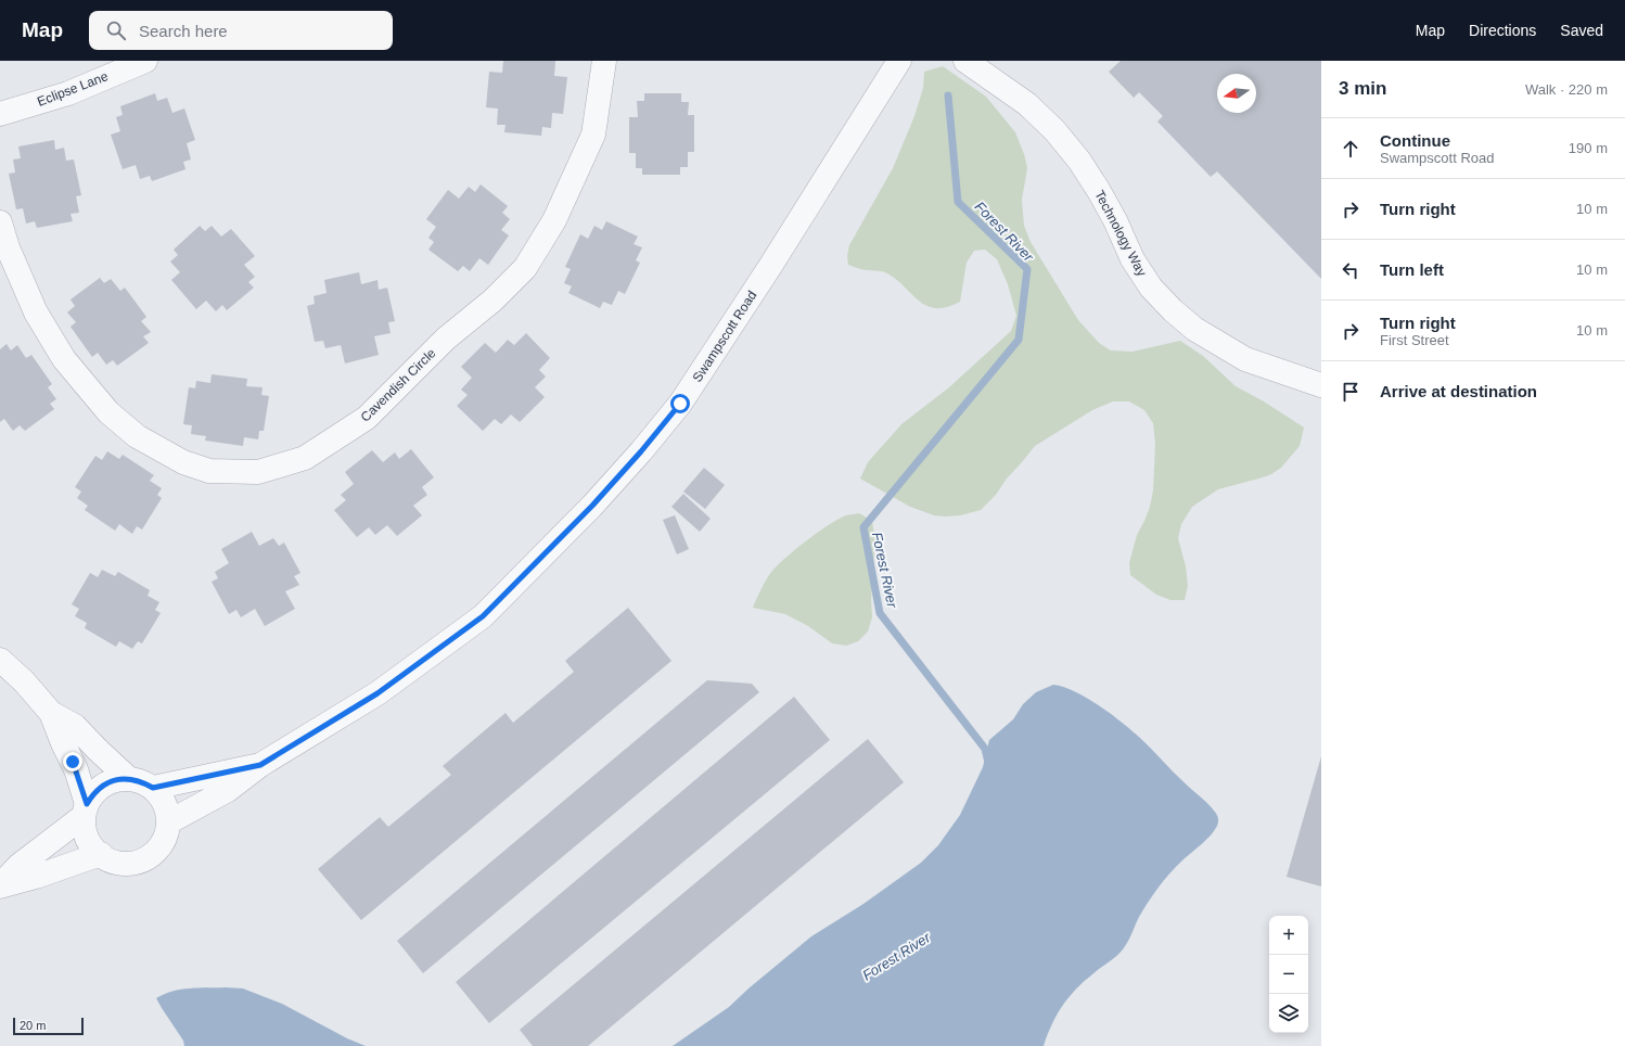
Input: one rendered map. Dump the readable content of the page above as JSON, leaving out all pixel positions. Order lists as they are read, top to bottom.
{
  "streets": {
    "street": [
      "Eclipse Lane",
      "Technology Way",
      "Swampscott Road",
      "Cavendish Circle"
    ]
  },
  "water": ["Forest River"],
  "scale_bar": "20 m",
  "north": "left",
  "page": {
    "header": "Map",
    "search": "Search here",
    "nav": ["Map", "Directions", "Saved"],
    "heading": ["3 min", "Walk · 220 m"],
    "list": [
      ["Continue", "Swampscott Road", "190 m"],
      ["Turn right", "10 m"],
      ["Turn left", "10 m"],
      ["Turn right", "First Street", "10 m"],
      "Arrive at destination"
    ],
    "map_buttons": ["+", "−"],
    "scale": "20 m"
  }
}
